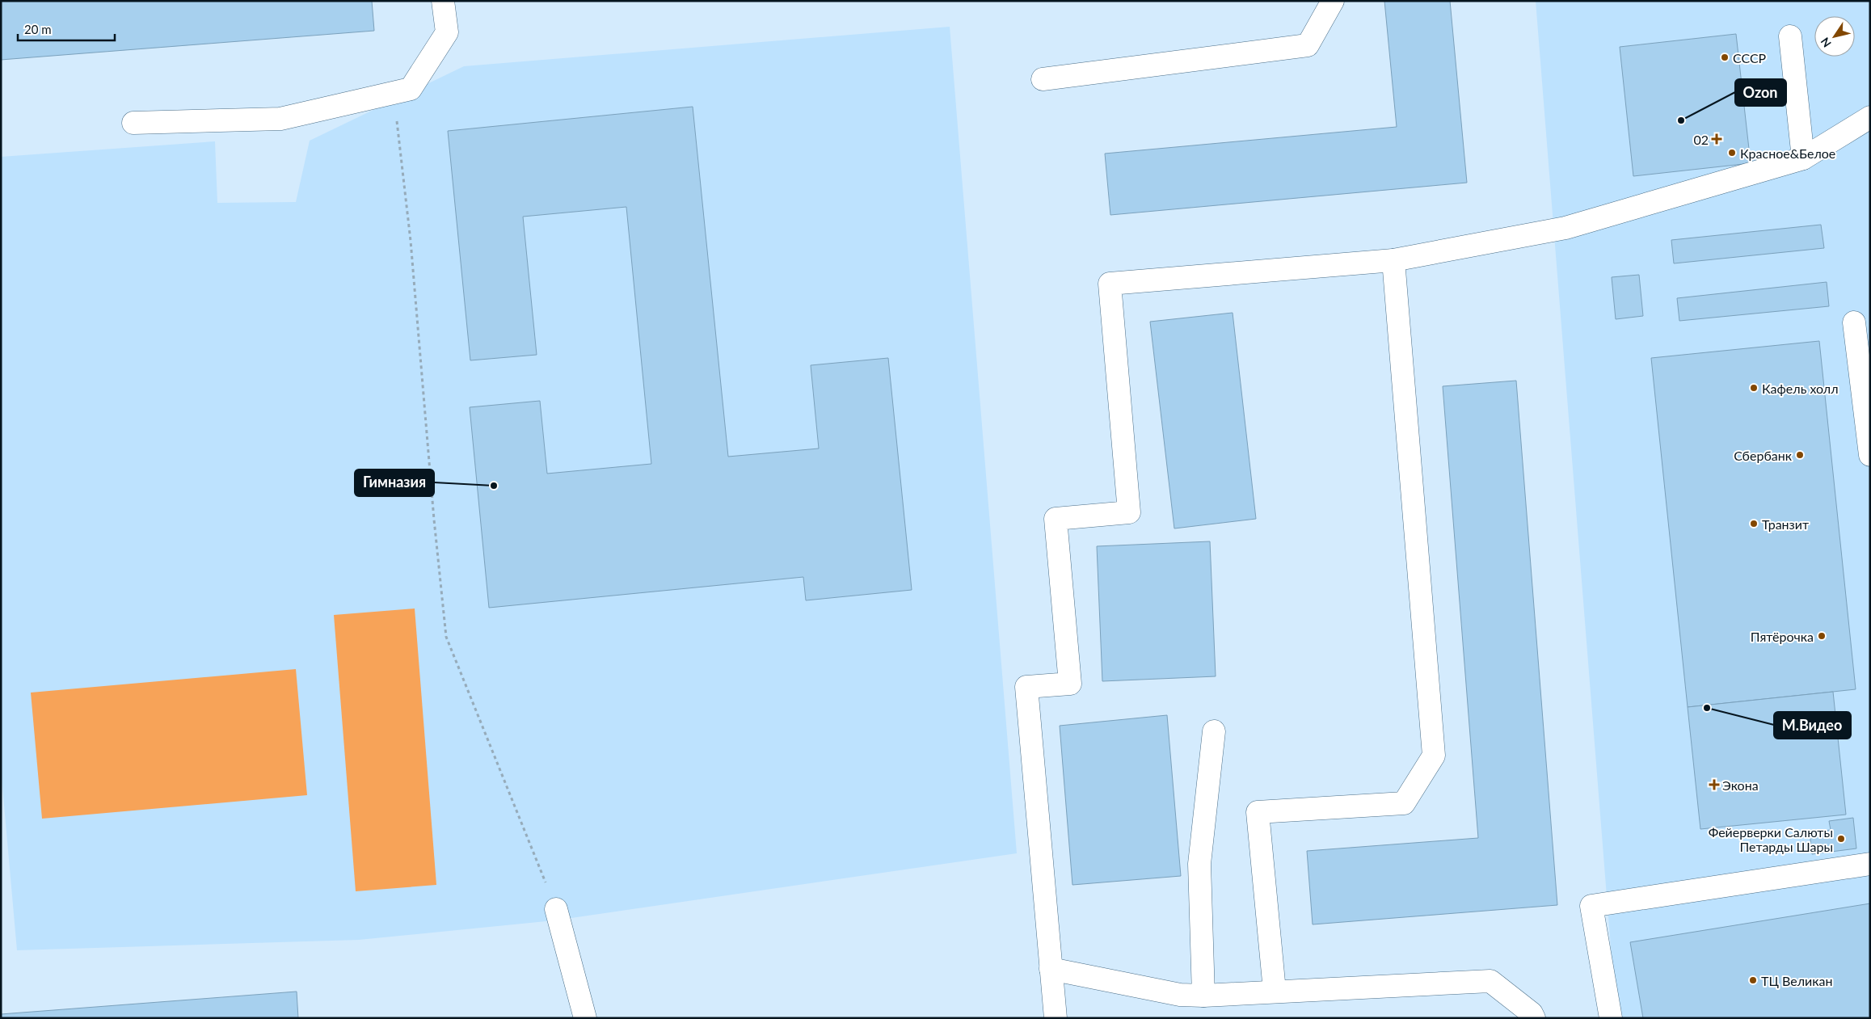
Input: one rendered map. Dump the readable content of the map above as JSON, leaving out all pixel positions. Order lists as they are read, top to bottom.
{
  "places": {
    "other": [
      "СССР",
      "Ozon",
      "Красное&Белое",
      "Кафель холл",
      "Сбербанк",
      "Гимназия",
      "Транзит",
      "Пятёрочка",
      "М.Видео",
      "Фейерверки Салюты Петарды Шары",
      "ТЦ Великан"
    ],
    "health": ["02", "Экона"]
  },
  "scale_bar": "20 m",
  "north": "bottom left"
}
